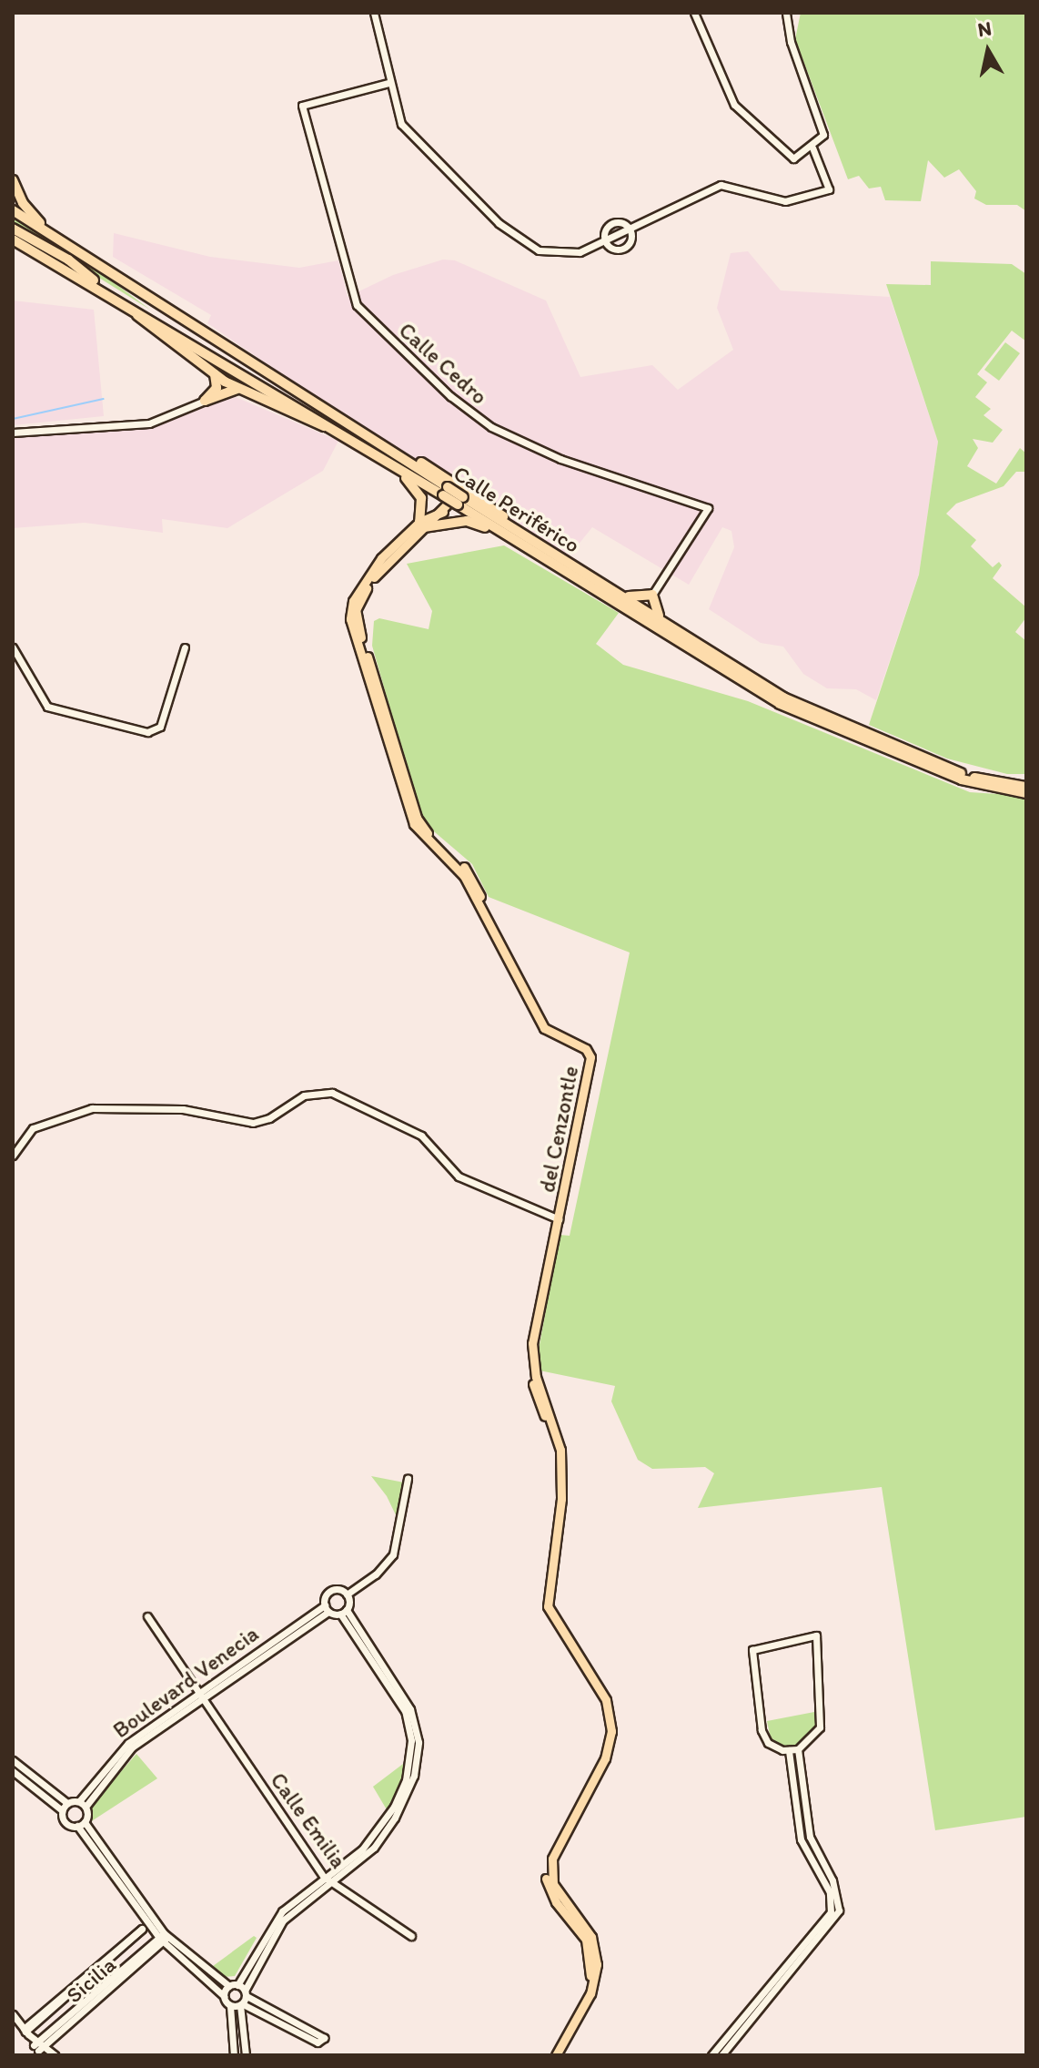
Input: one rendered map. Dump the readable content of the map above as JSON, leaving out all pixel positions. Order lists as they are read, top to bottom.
{
  "streets": {
    "highway": ["Calle Periférico"],
    "main road": ["del Cenzontle"],
    "street": [
      "Calle Cedro",
      "Boulevard Venecia",
      "Calle Emilia",
      "Sicilia"
    ]
  },
  "crossings": [
    ["Boulevard Venecia", "Calle Emilia"]
  ],
  "north": "top"
}
